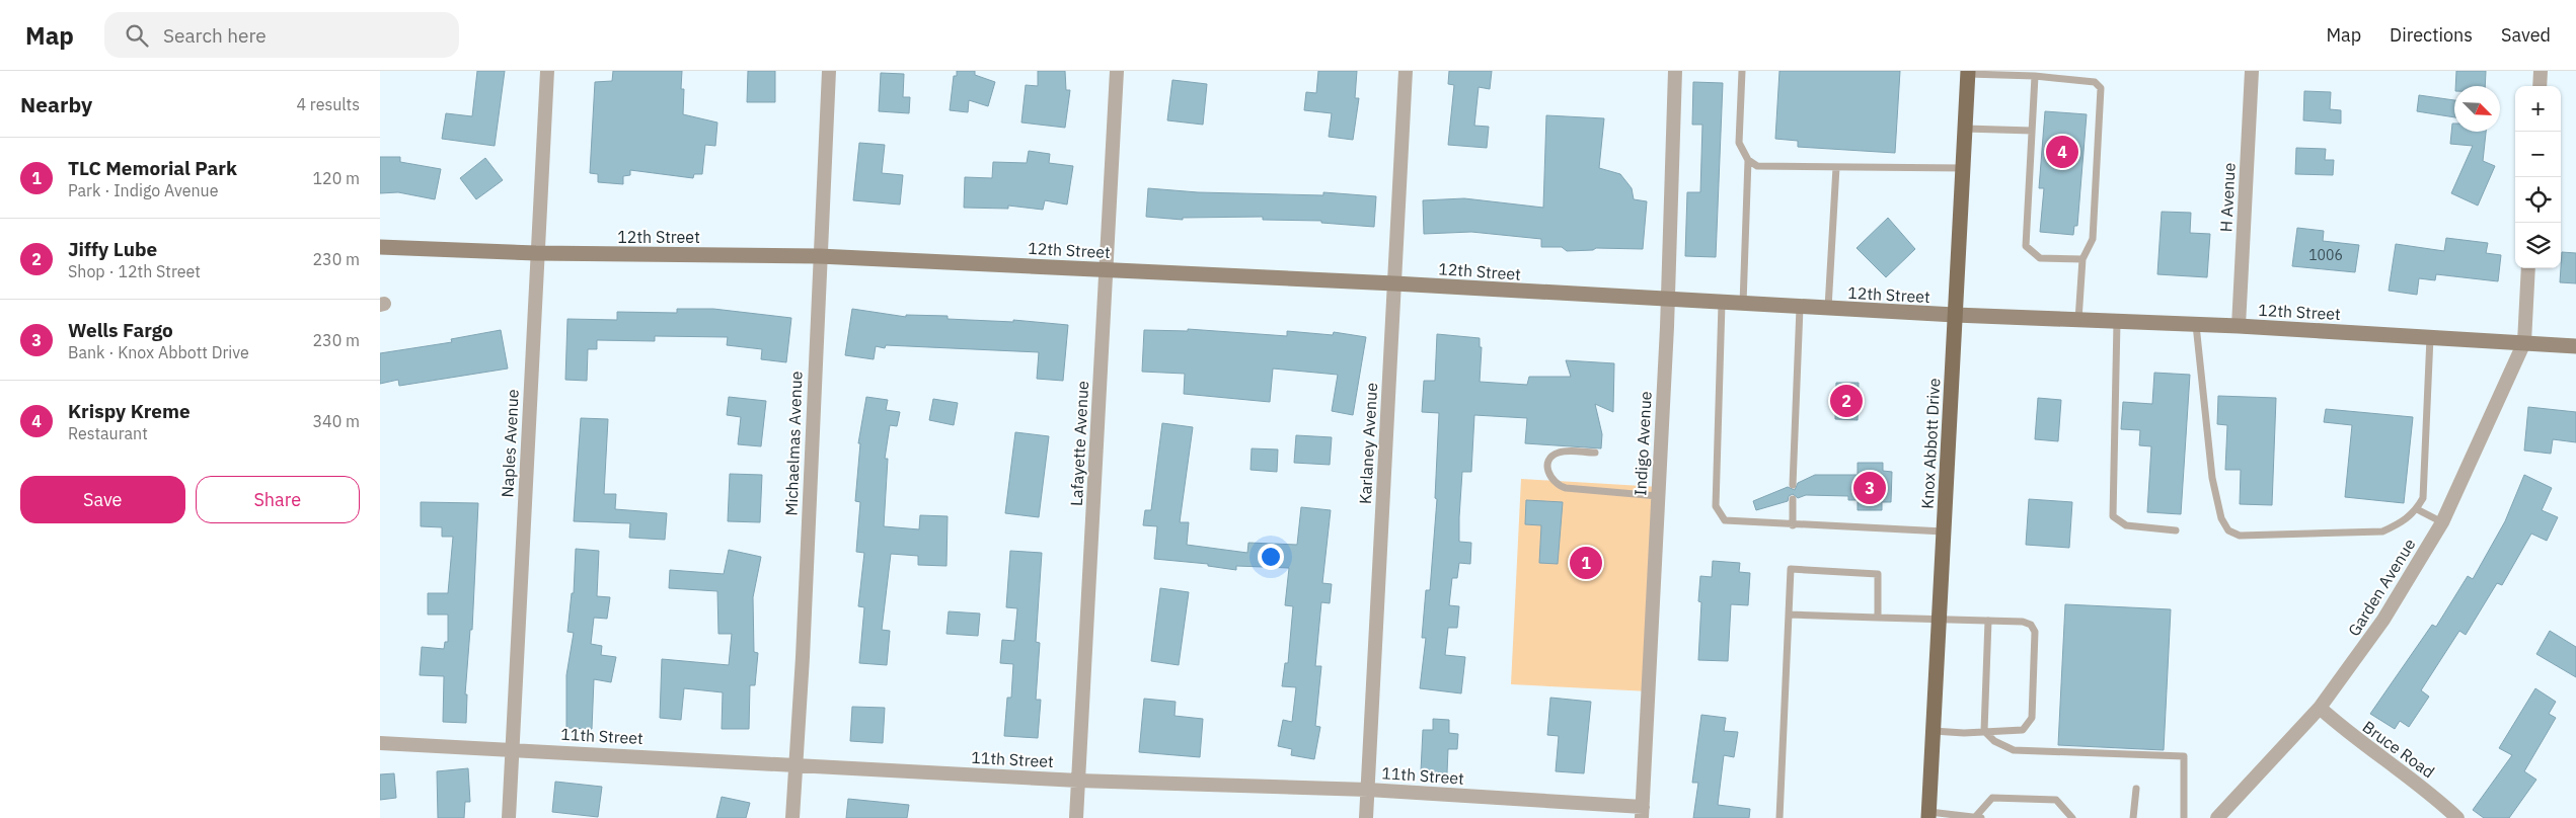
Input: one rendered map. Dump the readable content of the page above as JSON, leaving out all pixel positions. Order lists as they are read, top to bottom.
{
  "streets": {
    "main road": ["12th Street", "Knox Abbott Drive"],
    "street": [
      "H Avenue",
      "Naples Avenue",
      "Michaelmas Avenue",
      "Lafayette Avenue",
      "Karlaney Avenue",
      "Indigo Avenue",
      "Garden Avenue",
      "11th Street",
      "Bruce Road"
    ]
  },
  "crossings": [
    ["H Avenue", "12th Street"],
    ["12th Street", "Naples Avenue"],
    ["12th Street", "Michaelmas Avenue"],
    ["12th Street", "Lafayette Avenue"],
    ["12th Street", "Karlaney Avenue"],
    ["12th Street", "Indigo Avenue"],
    ["12th Street", "Knox Abbott Drive"],
    ["12th Street", "Garden Avenue"],
    ["Naples Avenue", "11th Street"],
    ["Michaelmas Avenue", "11th Street"],
    ["Lafayette Avenue", "11th Street"],
    ["Karlaney Avenue", "11th Street"],
    ["Indigo Avenue", "11th Street"],
    ["Garden Avenue", "Bruce Road"]
  ],
  "house_numbers": ["1006"],
  "north": "bottom right",
  "page": {
    "header": "Map",
    "search": "Search here",
    "nav": ["Map", "Directions", "Saved"],
    "heading": ["Nearby", "4 results"],
    "map_buttons": ["+", "−"],
    "pins": [
      "4",
      "2",
      "3",
      "1"
    ],
    "list": [
      {
        "mark": "1",
        "name": "TLC Memorial Park",
        "note": "Park · Indigo Avenue",
        "value": "120 m"
      },
      {
        "mark": "2",
        "name": "Jiffy Lube",
        "note": "Shop · 12th Street",
        "value": "230 m"
      },
      {
        "mark": "3",
        "name": "Wells Fargo",
        "note": "Bank · Knox Abbott Drive",
        "value": "230 m"
      },
      {
        "mark": "4",
        "name": "Krispy Kreme",
        "note": "Restaurant",
        "value": "340 m"
      }
    ],
    "buttons": ["Save", "Share"]
  }
}
